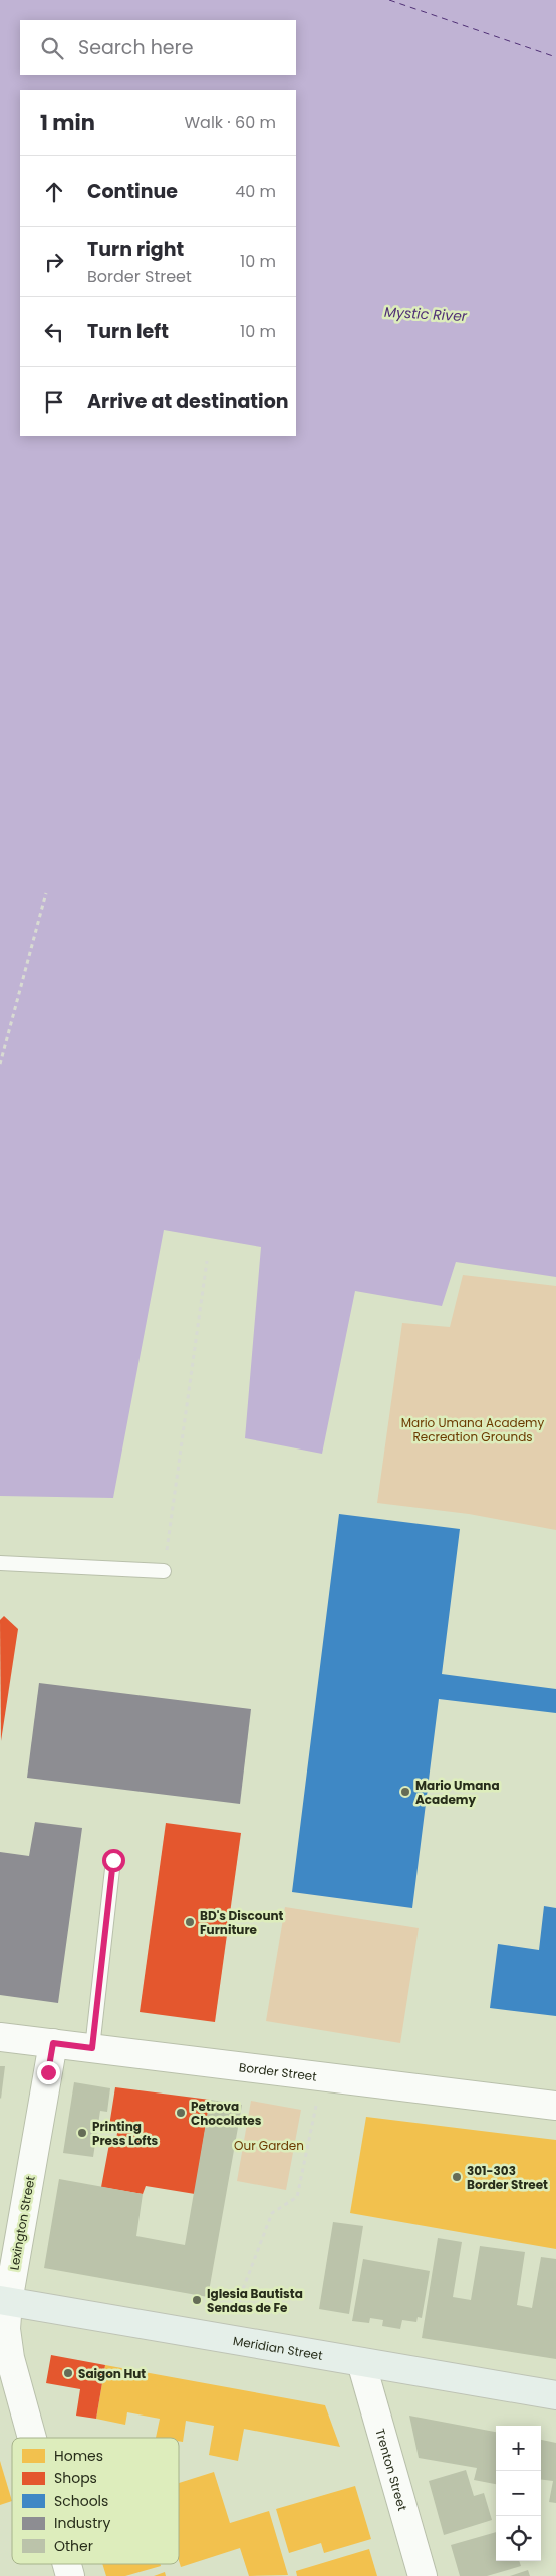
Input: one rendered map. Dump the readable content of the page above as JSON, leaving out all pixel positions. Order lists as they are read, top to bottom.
{
  "streets": {
    "main road": ["Meridian Street"],
    "street": ["Border Street", "Lexington Street", "Trenton Street"]
  },
  "crossings": [
    ["Border Street", "Lexington Street"],
    ["Lexington Street", "Meridian Street"],
    ["Meridian Street", "Trenton Street"]
  ],
  "water": ["Mystic River"],
  "parks": ["Mario Umana Academy Recreation Grounds", "Our Garden"],
  "places": [
    "Mario Umana Academy",
    "BD's Discount Furniture",
    "Petrova Chocolates",
    "Printing Press Lofts",
    "301-303 Border Street",
    "Iglesia Bautista Sendas de Fe",
    "Saigon Hut"
  ],
  "legend": [
    "Homes",
    "Shops",
    "Schools",
    "Industry",
    "Other"
  ],
  "page": {
    "search": "Search here",
    "heading": ["1 min", "Walk · 60 m"],
    "list": [
      ["Continue", "40 m"],
      ["Turn right", "Border Street", "10 m"],
      ["Turn left", "10 m"],
      "Arrive at destination"
    ],
    "map_buttons": ["+", "−"]
  }
}
